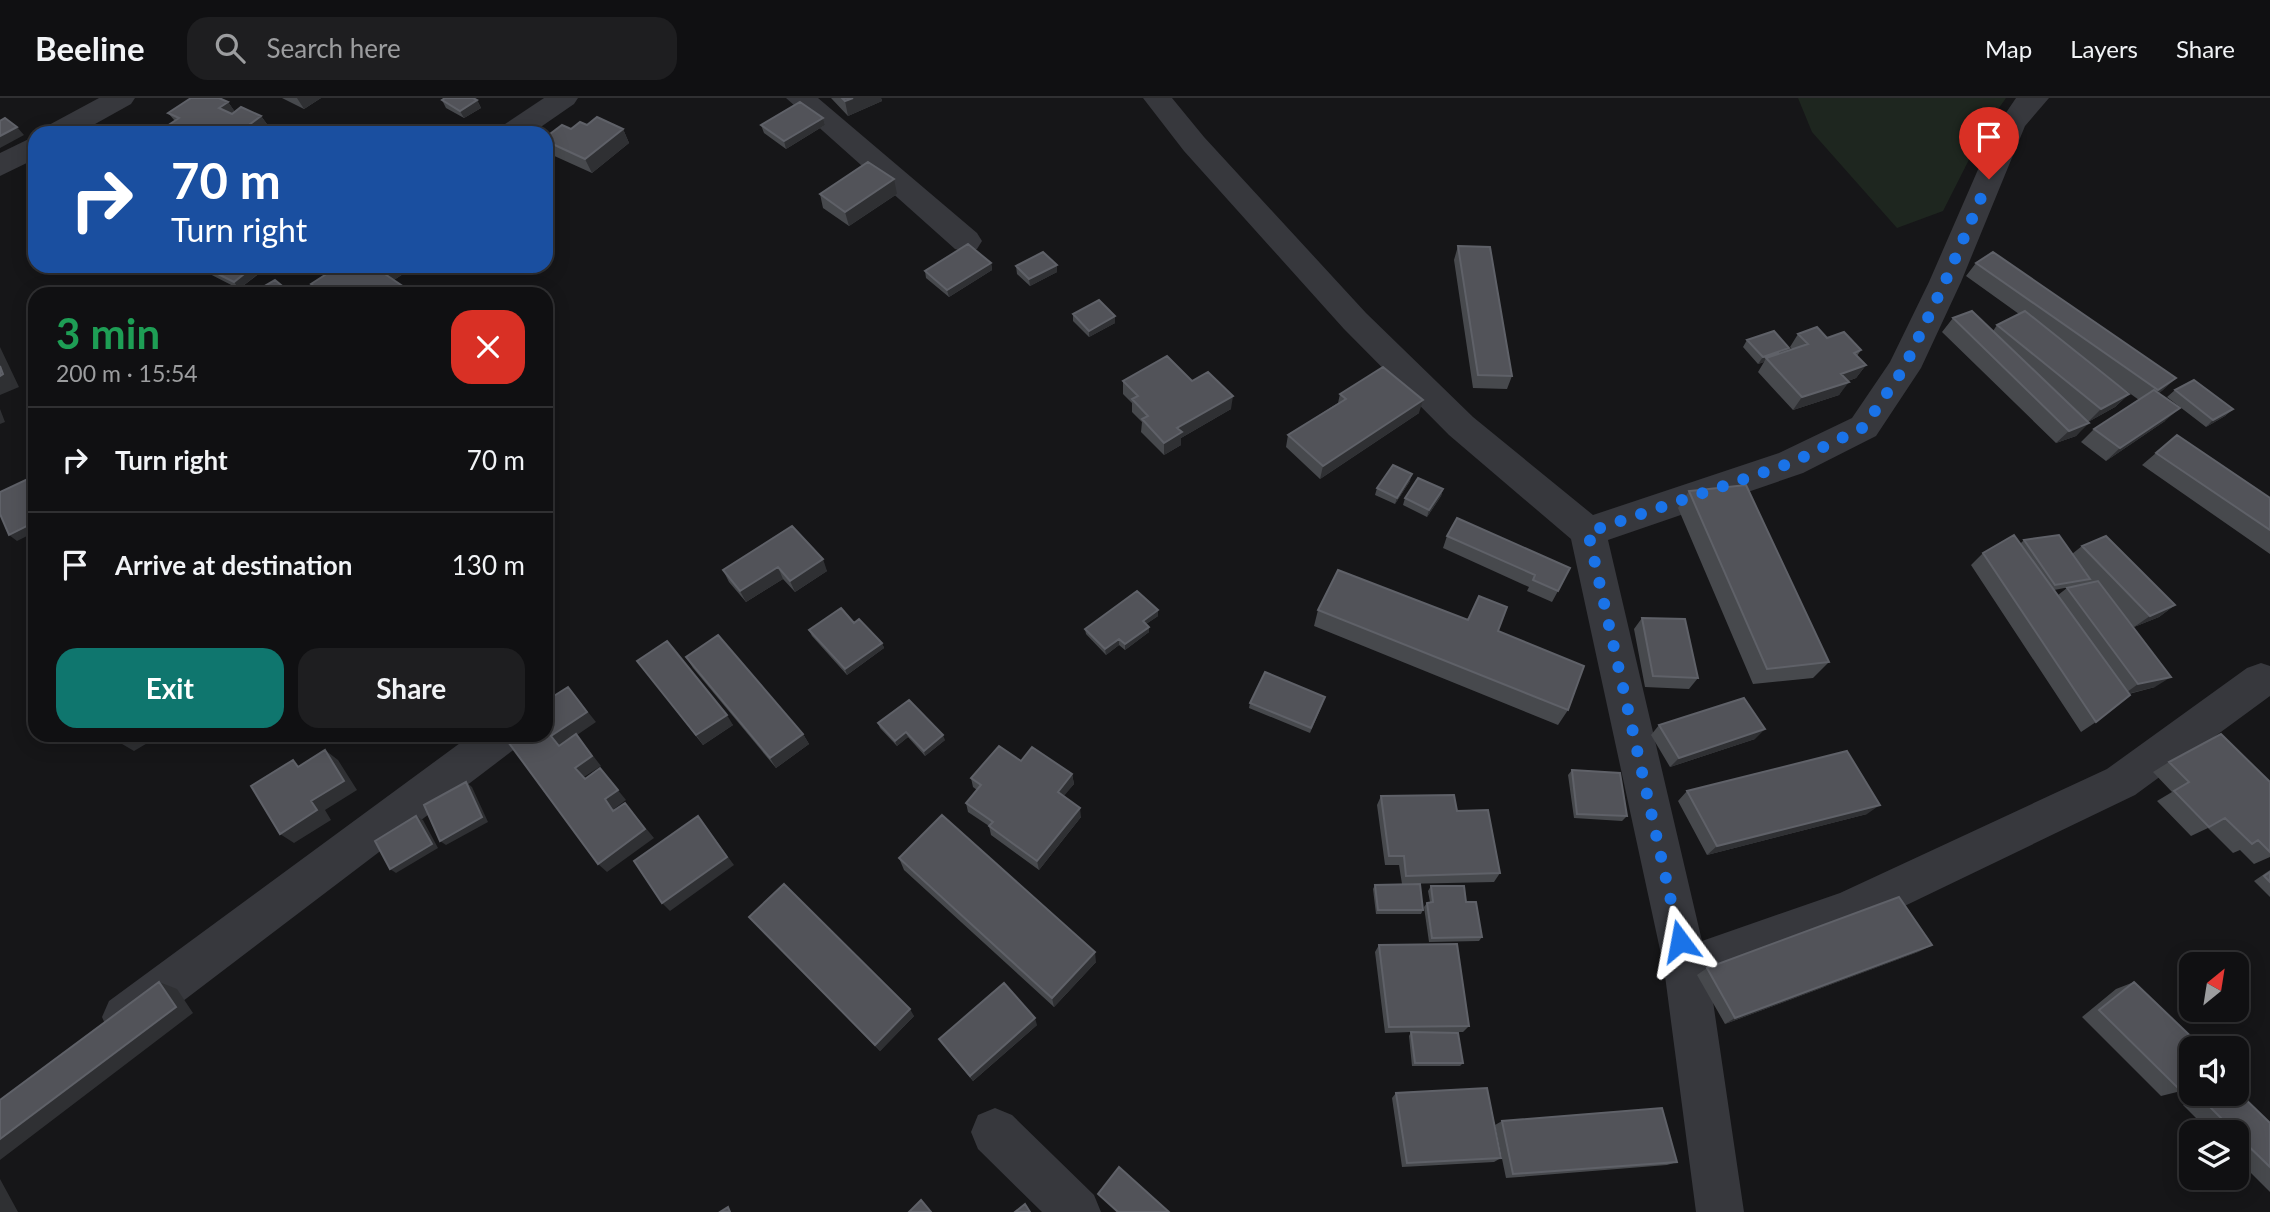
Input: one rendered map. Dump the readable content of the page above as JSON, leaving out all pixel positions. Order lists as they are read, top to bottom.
{
  "north": "top right",
  "page": {
    "header": "Beeline",
    "search": "Search here",
    "nav": ["Map", "Layers", "Share"],
    "turn": ["70 m", "Turn right"],
    "heading": ["3 min", "200 m · 15:54"],
    "list": [
      {
        "name": "Turn right",
        "value": "70 m"
      },
      {
        "name": "Arrive at destination",
        "value": "130 m"
      }
    ],
    "buttons": ["Exit", "Share"]
  }
}
